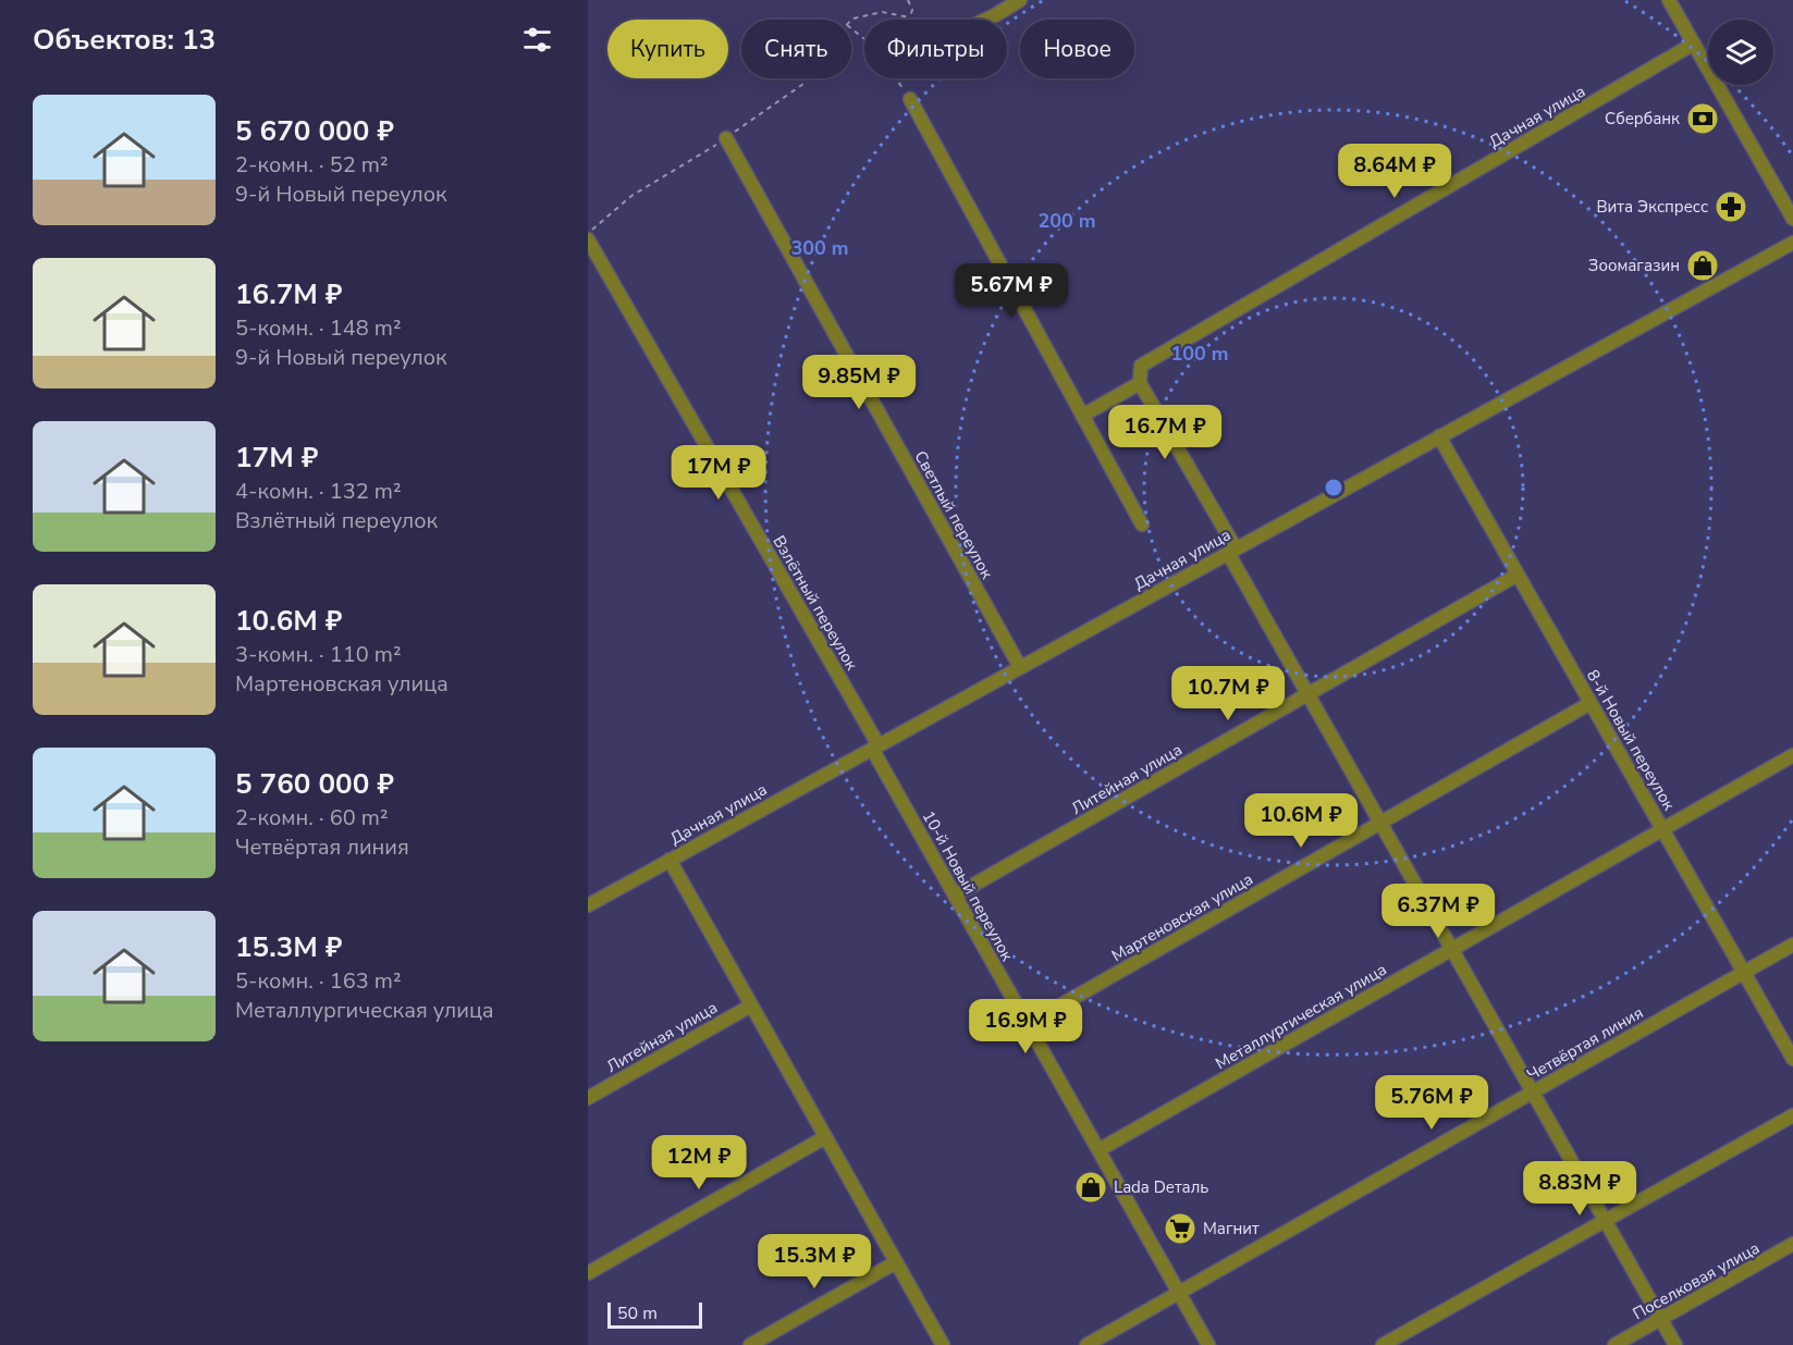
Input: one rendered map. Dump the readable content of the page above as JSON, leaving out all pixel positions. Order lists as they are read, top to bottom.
{
  "streets": {
    "street": [
      "Дачная улица",
      "Светлый переулок",
      "Взлётный переулок",
      "8-й Новый переулок",
      "Литейная улица",
      "10-й Новый переулок",
      "Мартеновская улица",
      "Металлургическая улица",
      "Четвёртая линия",
      "Поселковая улица"
    ]
  },
  "crossings": [
    ["Дачная улица", "Светлый переулок"],
    ["Дачная улица", "Взлётный переулок"],
    ["Дачная улица", "8-й Новый переулок"],
    ["Дачная улица", "10-й Новый переулок"],
    ["Взлётный переулок", "10-й Новый переулок"],
    ["8-й Новый переулок", "Литейная улица"],
    ["8-й Новый переулок", "Мартеновская улица"],
    ["8-й Новый переулок", "Металлургическая улица"],
    ["8-й Новый переулок", "Четвёртая линия"],
    ["Литейная улица", "10-й Новый переулок"],
    ["10-й Новый переулок", "Мартеновская улица"],
    ["10-й Новый переулок", "Металлургическая улица"],
    ["10-й Новый переулок", "Четвёртая линия"]
  ],
  "places": {
    "bank": ["Сбербанк"],
    "pharmacy": ["Вита Экспресс"],
    "shop": ["Зоомагазин", "Lada Dеталь"],
    "supermarket": ["Магнит"]
  },
  "scale_bar": "50 m",
  "page": {
    "heading": "Объектов: 13",
    "chip": [
      "Купить",
      "Снять",
      "Фильтры",
      "Новое"
    ],
    "list": [
      {
        "name": "5 670 000 ₽",
        "note": "2-комн. · 52 m² · 9-й Новый переулок"
      },
      {
        "name": "16.7M ₽",
        "note": "5-комн. · 148 m² · 9-й Новый переулок"
      },
      {
        "name": "17M ₽",
        "note": "4-комн. · 132 m² · Взлётный переулок"
      },
      {
        "name": "10.6M ₽",
        "note": "3-комн. · 110 m² · Мартеновская улица"
      },
      {
        "name": "5 760 000 ₽",
        "note": "2-комн. · 60 m² · Четвёртая линия"
      },
      {
        "name": "15.3M ₽",
        "note": "5-комн. · 163 m² · Металлургическая улица"
      }
    ],
    "price": [
      "8.64M ₽",
      "5.67M ₽",
      "9.85M ₽",
      "16.7M ₽",
      "17M ₽",
      "10.7M ₽",
      "10.6M ₽",
      "6.37M ₽",
      "16.9M ₽",
      "5.76M ₽",
      "12M ₽",
      "8.83M ₽",
      "15.3M ₽"
    ],
    "scale": "50 m"
  },
  "rings": ["200 m", "300 m", "100 m"]
}
